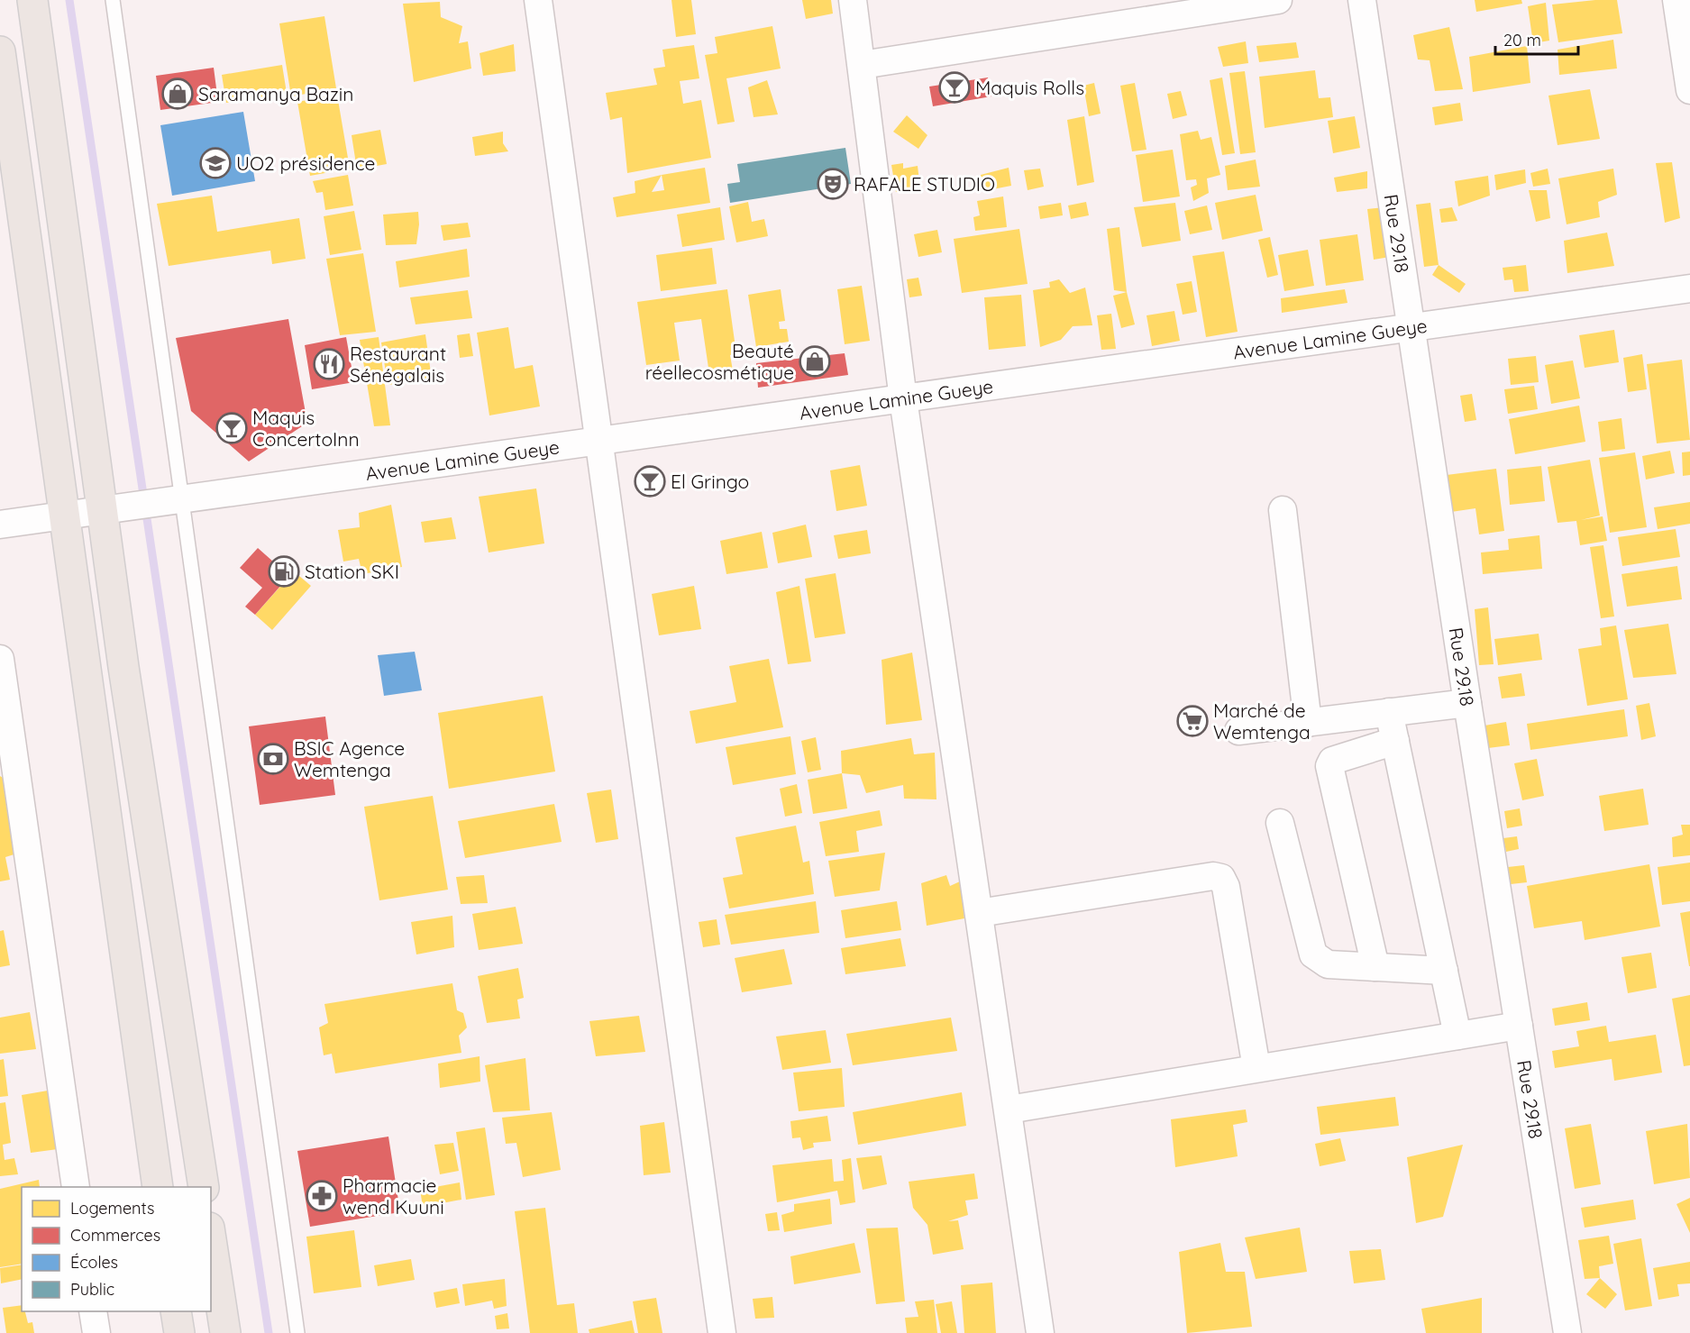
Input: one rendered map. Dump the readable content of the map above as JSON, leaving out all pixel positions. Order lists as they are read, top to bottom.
{
  "streets": {
    "street": ["Rue 29.18", "Avenue Lamine Gueye"]
  },
  "crossings": [
    ["Rue 29.18", "Avenue Lamine Gueye"]
  ],
  "places": {
    "bar": ["Maquis Rolls", "Maquis ConcertoInn", "El Gringo"],
    "shop": ["Saramanya Bazin", "Beauté réellecosmétique"],
    "school or university": ["UO2 présidence"],
    "theatre": ["RAFALE STUDIO"],
    "restaurant": ["Restaurant Sénégalais"],
    "fuel station": ["Station SKI"],
    "supermarket": ["Marché de Wemtenga"],
    "bank": ["BSIC Agence Wemtenga"],
    "pharmacy": ["Pharmacie wend Kuuni"]
  },
  "legend": [
    "Logements",
    "Commerces",
    "Écoles",
    "Public"
  ],
  "scale_bar": "20 m"
}
